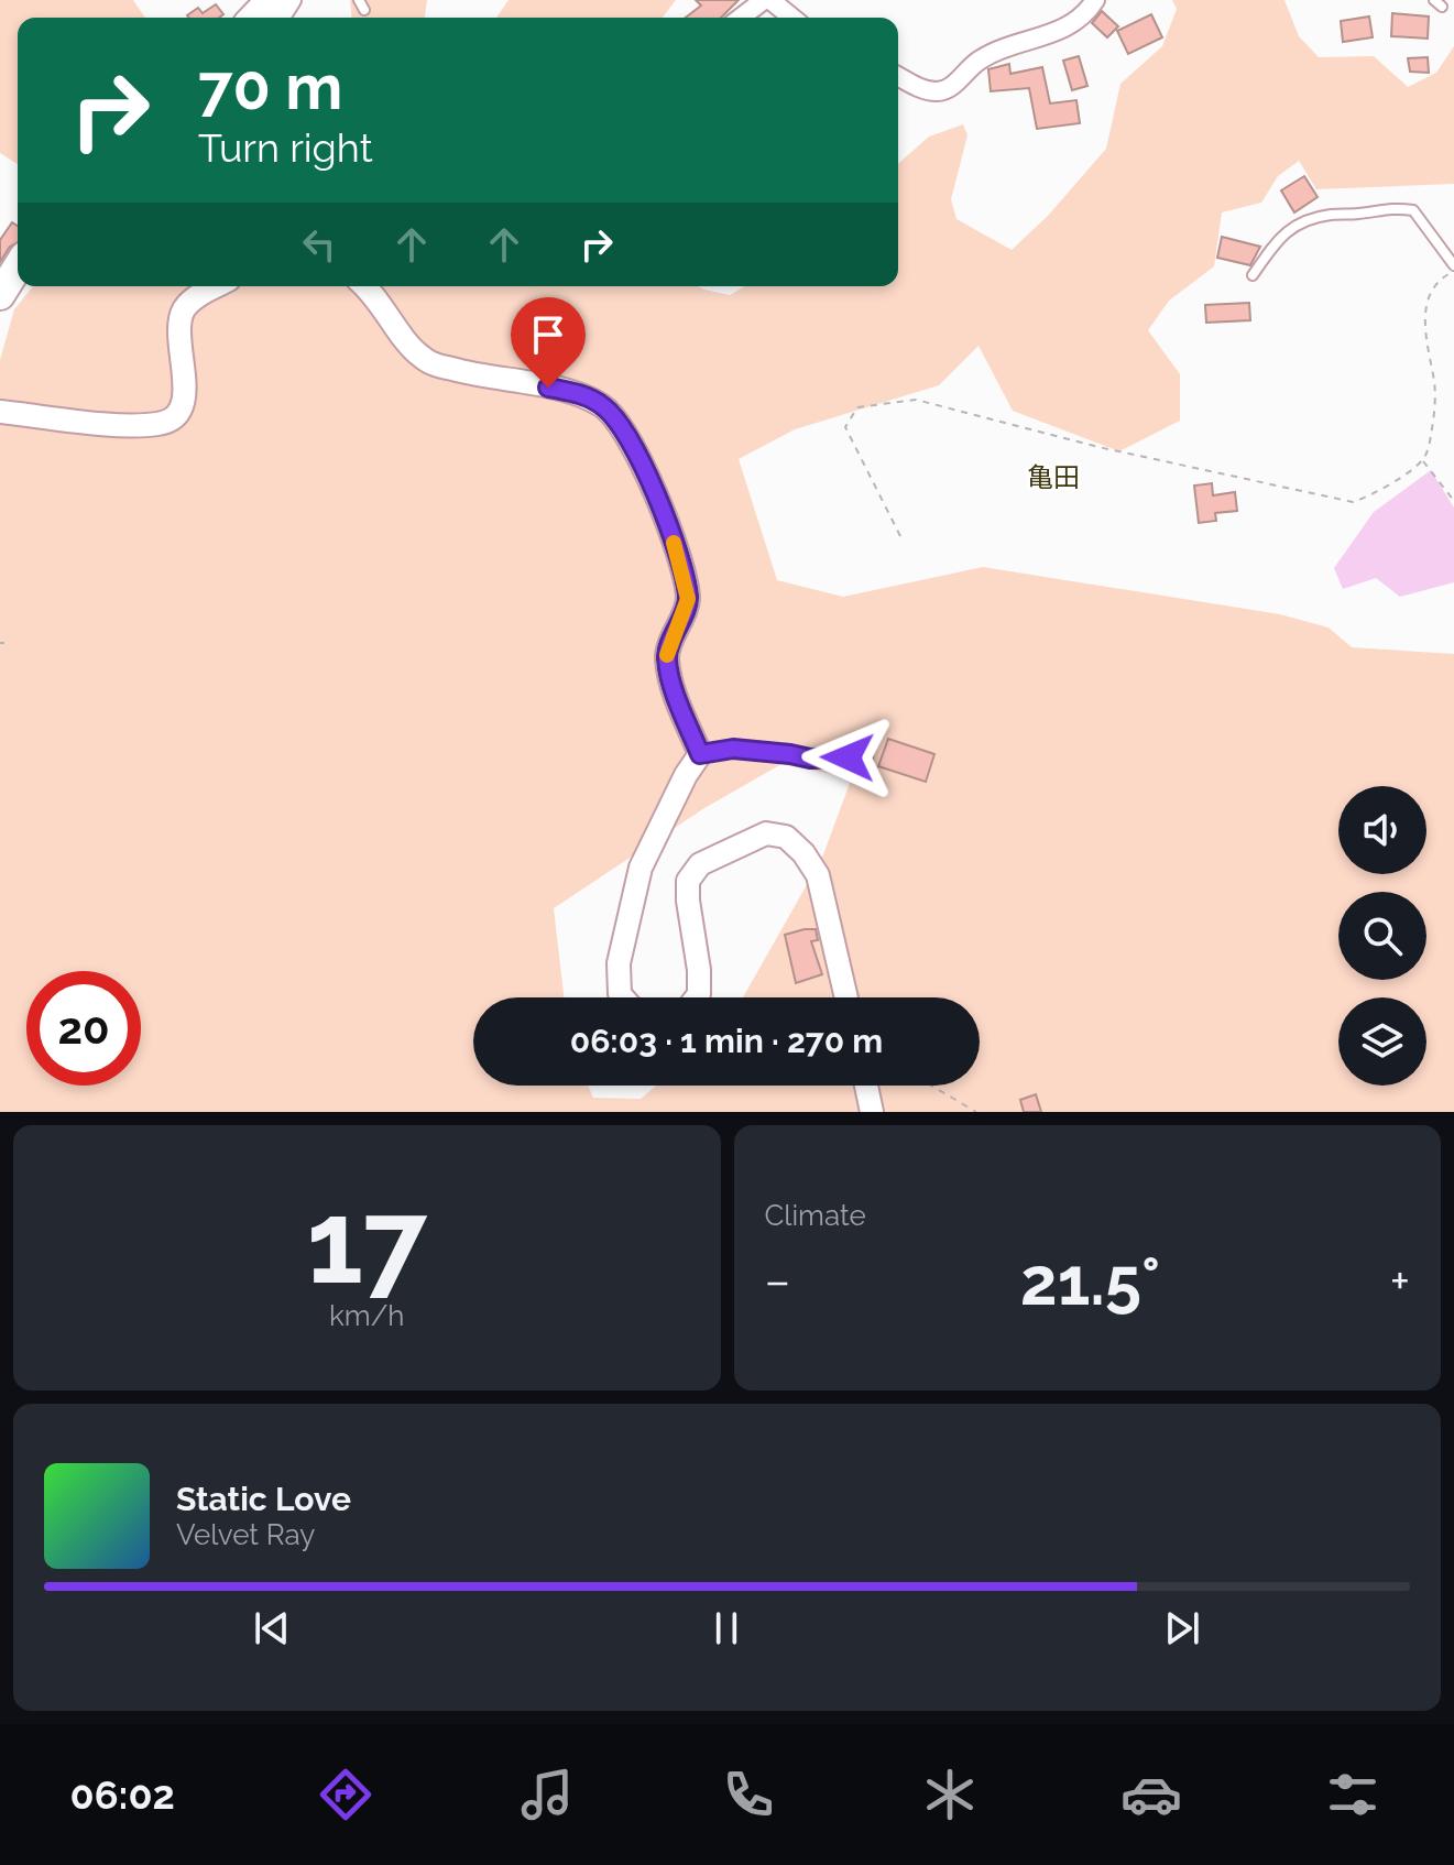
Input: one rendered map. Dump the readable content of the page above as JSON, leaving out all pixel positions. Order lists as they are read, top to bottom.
{
  "districts": ["亀田"],
  "page": {
    "turn": ["70 m", "Turn right"],
    "limit": "20",
    "trip": "06:03 · 1 min · 270 m",
    "tile": [
      ["17", "km/h"],
      "Climate"
    ],
    "heat": ["−", "21.5°", "+"],
    "song": ["Static Love", "Velvet Ray"],
    "tabs": "06:02"
  }
}
